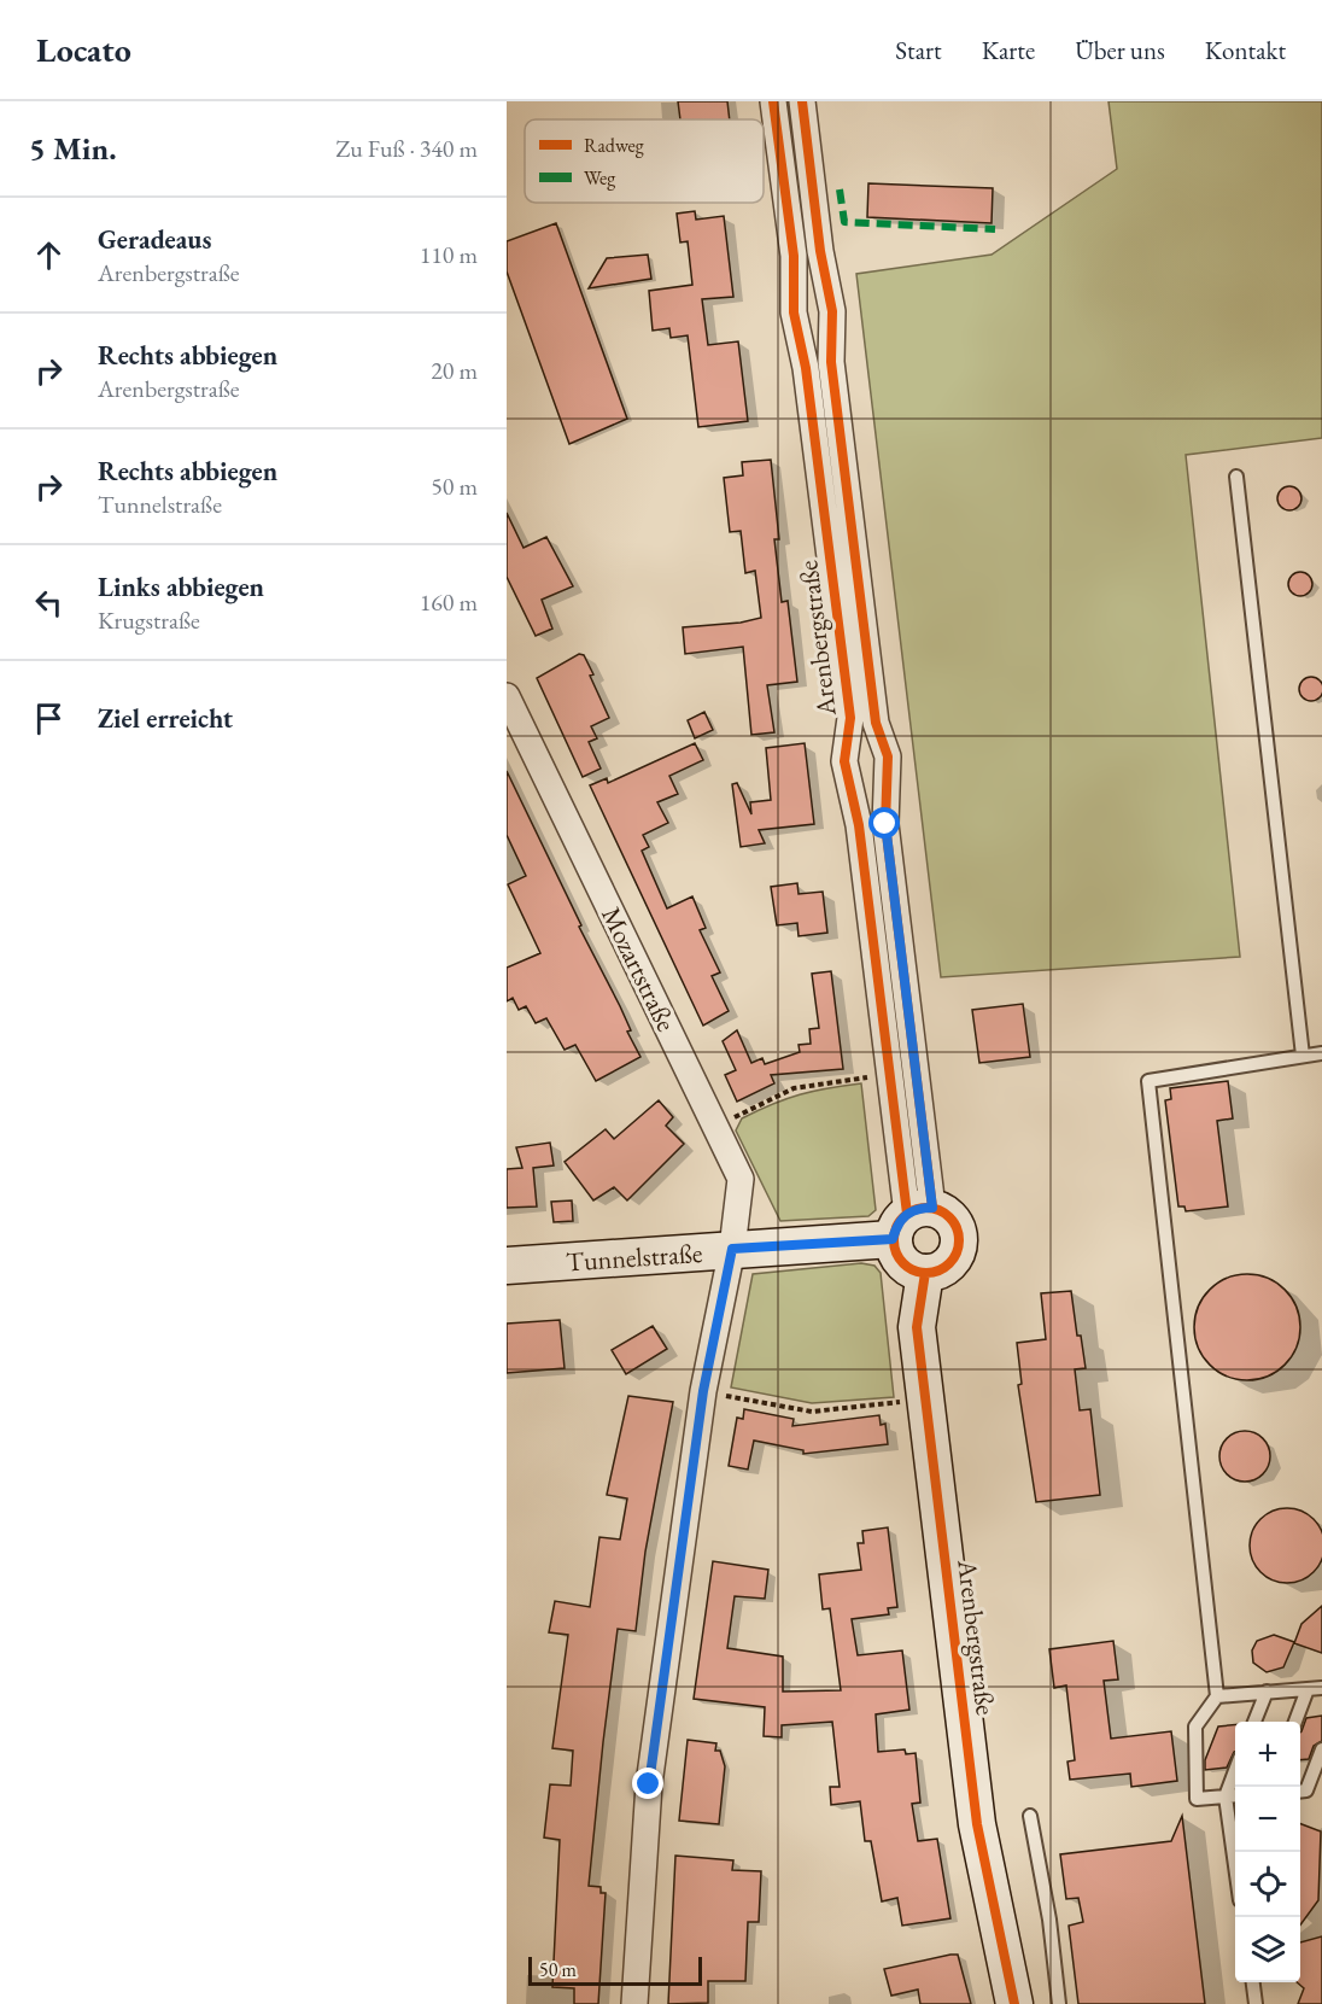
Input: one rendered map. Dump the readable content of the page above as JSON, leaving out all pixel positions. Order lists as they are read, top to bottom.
{
  "streets": {
    "street": ["Arenbergstraße", "Mozartstraße", "Tunnelstraße"]
  },
  "crossings": [
    ["Arenbergstraße", "Tunnelstraße"],
    ["Mozartstraße", "Tunnelstraße"]
  ],
  "legend": ["Radweg", "Weg"],
  "scale_bar": "50 m",
  "page": {
    "header": "Locato",
    "nav": [
      "Start",
      "Karte",
      "Über uns",
      "Kontakt"
    ],
    "heading": ["5 Min.", "Zu Fuß · 340 m"],
    "list": [
      ["Geradeaus", "Arenbergstraße", "110 m"],
      ["Rechts abbiegen", "Arenbergstraße", "20 m"],
      ["Rechts abbiegen", "Tunnelstraße", "50 m"],
      ["Links abbiegen", "Krugstraße", "160 m"],
      "Ziel erreicht"
    ],
    "map_buttons": ["+", "−"],
    "scale": "50 m"
  }
}
